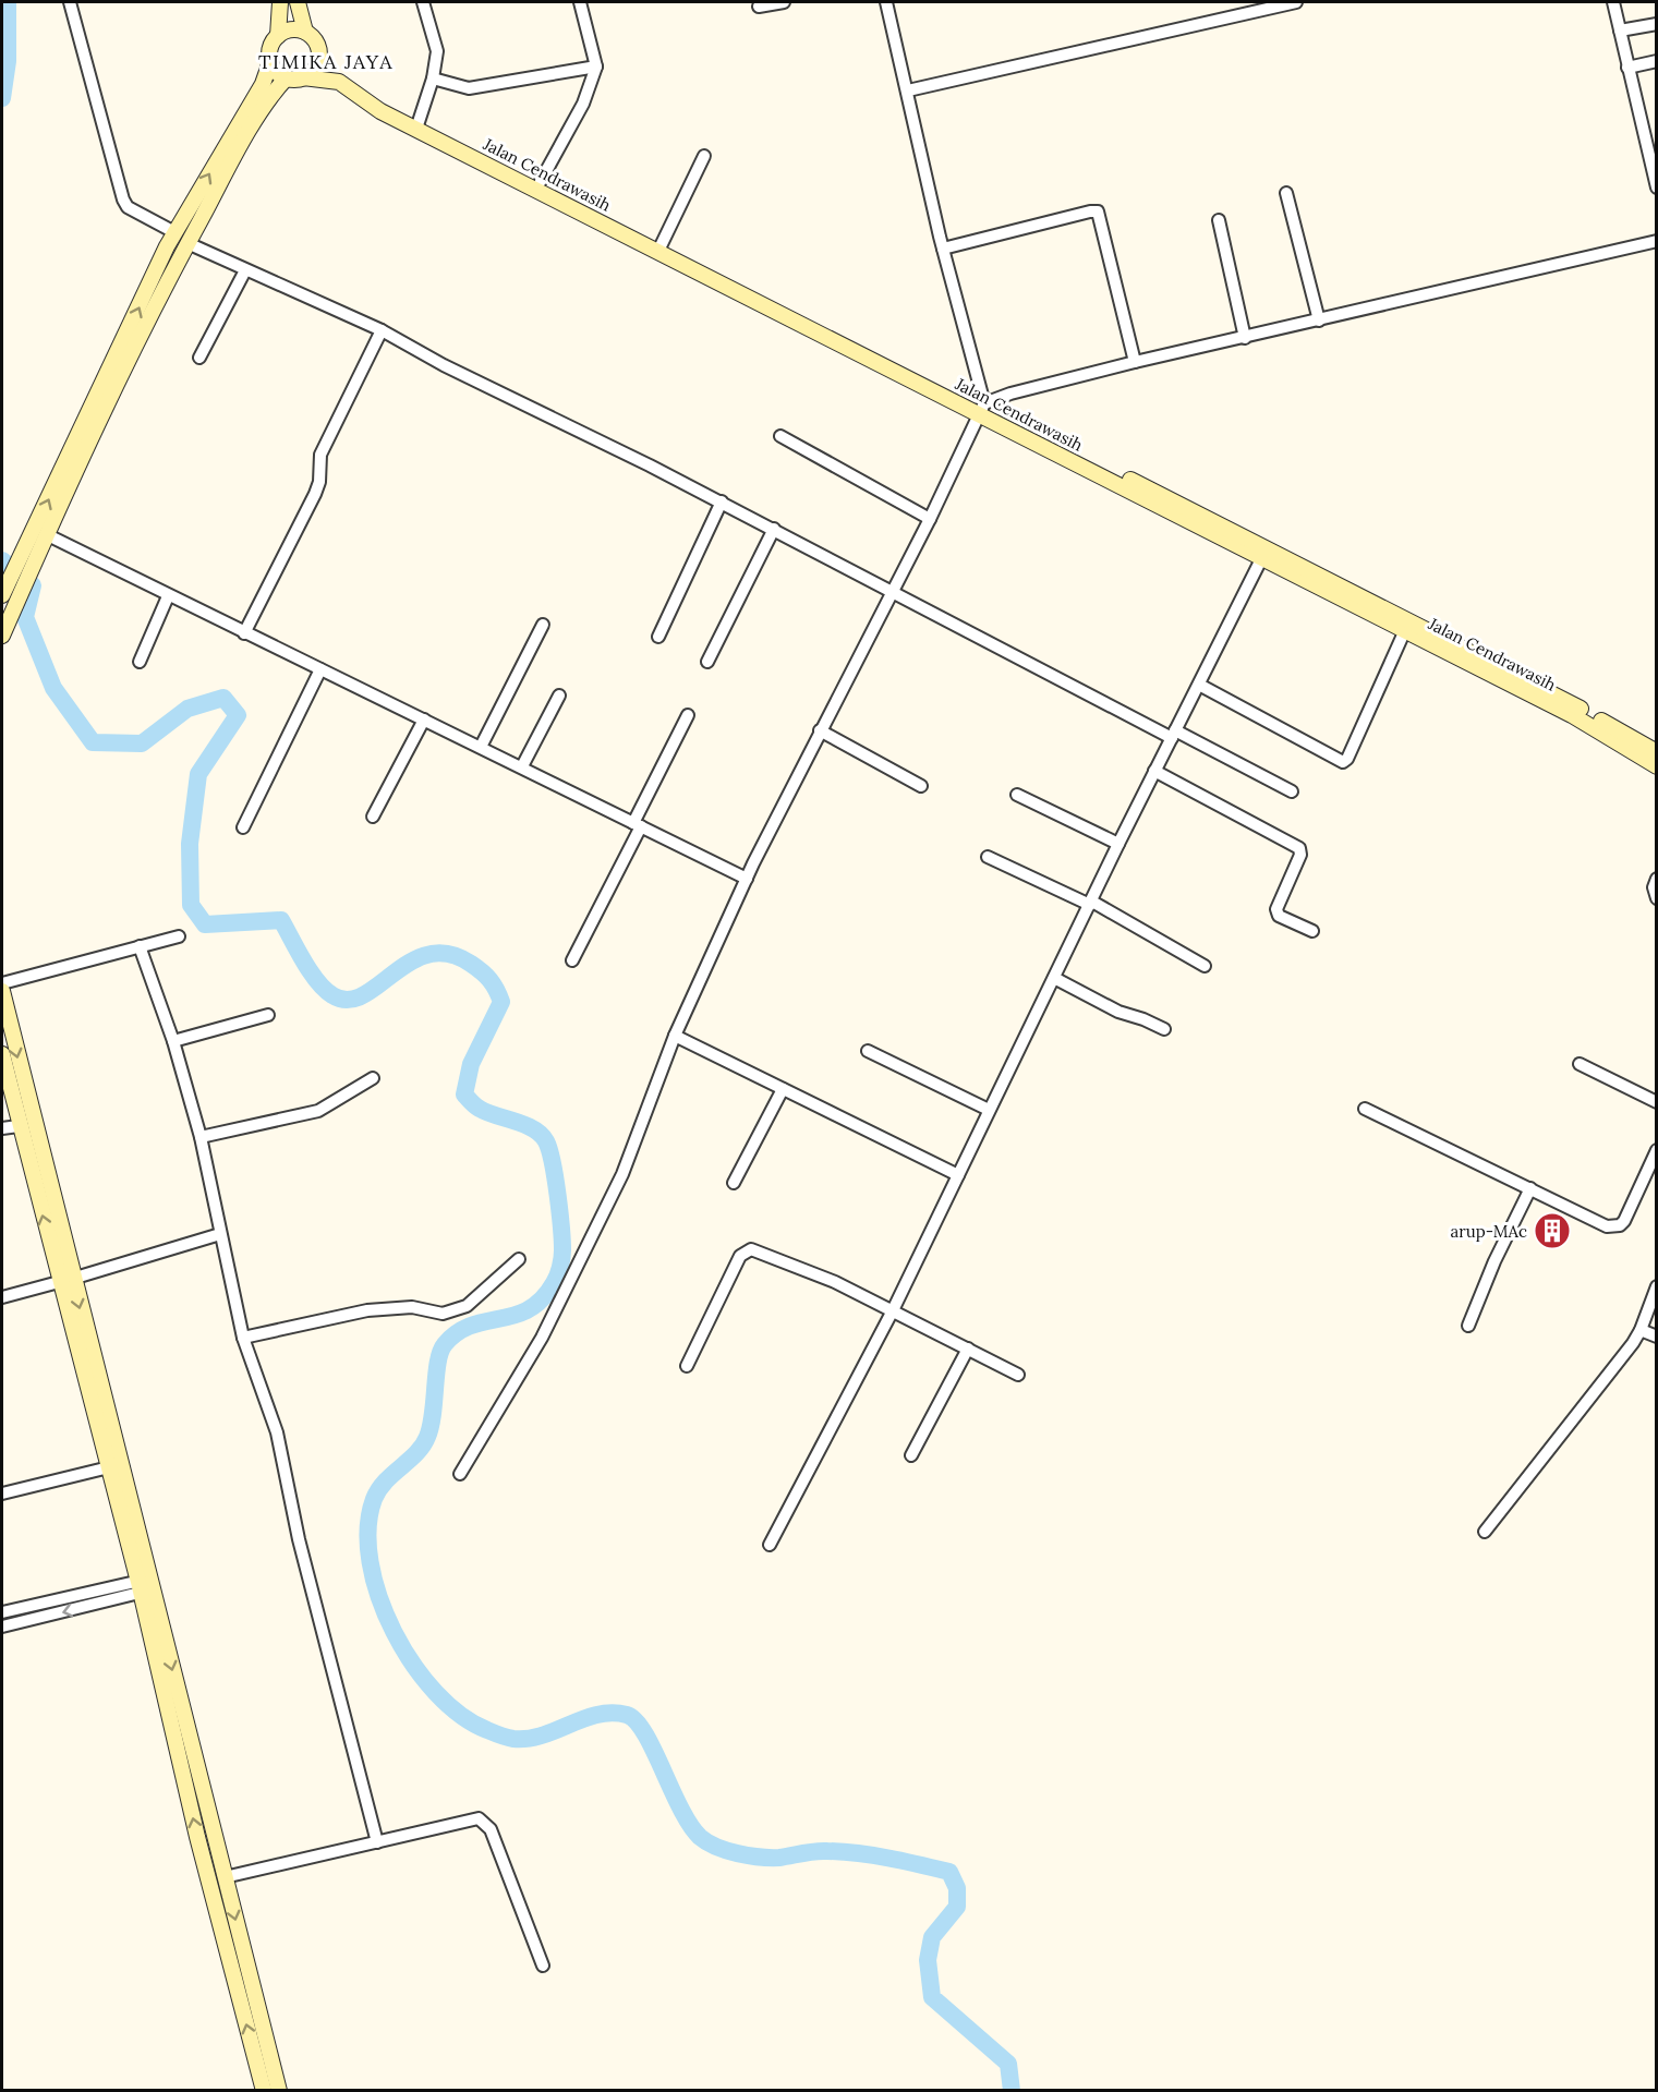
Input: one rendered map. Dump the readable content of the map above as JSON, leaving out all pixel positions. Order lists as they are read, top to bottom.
{
  "streets": {
    "street": ["Jalan Cendrawasih"]
  },
  "districts": ["TIMIKA JAYA"],
  "places": {
    "building": ["arup-MAc"]
  }
}
